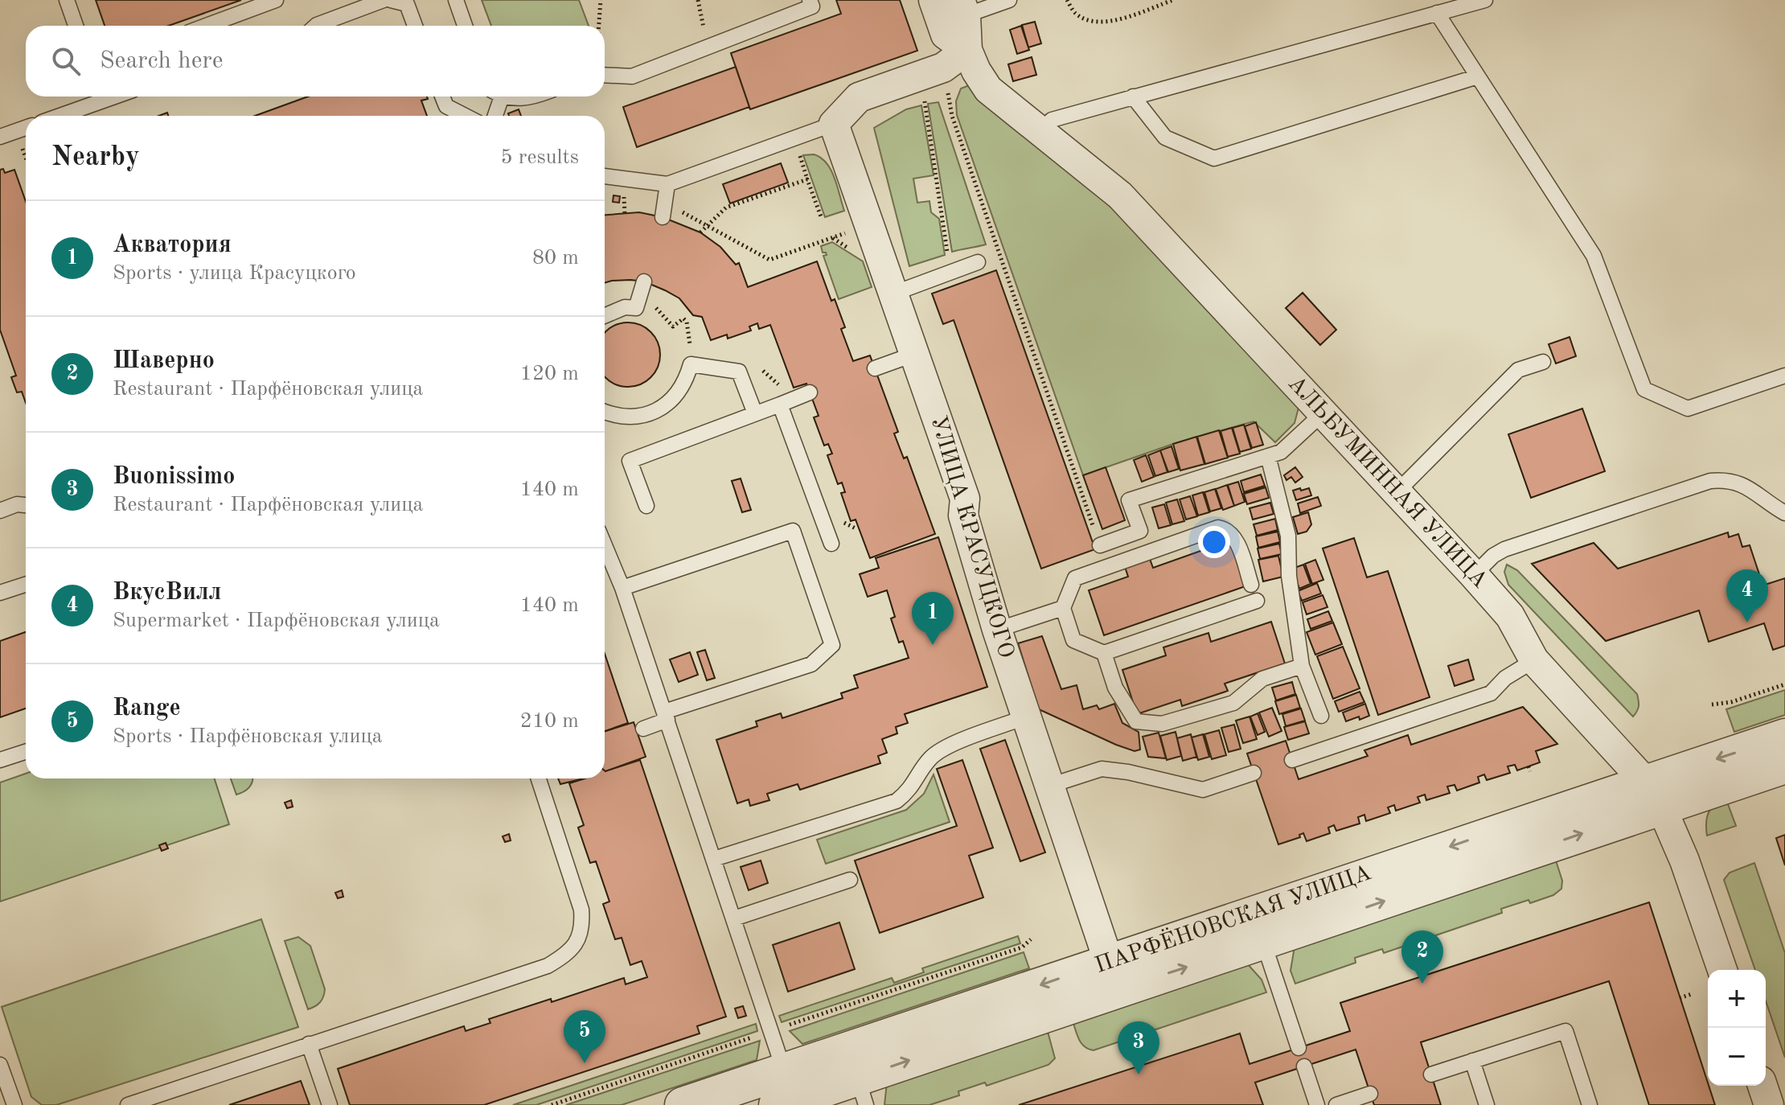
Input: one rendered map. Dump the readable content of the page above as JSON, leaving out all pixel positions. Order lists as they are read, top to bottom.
{
  "streets": {
    "street": ["АЛЬБУМИННАЯ УЛИЦА", "УЛИЦА КРАСУЦКОГО", "ПАРФЁНОВСКАЯ УЛИЦА"]
  },
  "crossings": [
    ["АЛЬБУМИННАЯ УЛИЦА", "ПАРФЁНОВСКАЯ УЛИЦА"],
    ["УЛИЦА КРАСУЦКОГО", "ПАРФЁНОВСКАЯ УЛИЦА"]
  ],
  "page": {
    "search": "Search here",
    "heading": ["Nearby", "5 results"],
    "list": [
      {
        "mark": "1",
        "name": "Акватория",
        "note": "Sports · улица Красуцкого",
        "value": "80 m"
      },
      {
        "mark": "2",
        "name": "Шаверно",
        "note": "Restaurant · Парфёновская улица",
        "value": "120 m"
      },
      {
        "mark": "3",
        "name": "Buonissimo",
        "note": "Restaurant · Парфёновская улица",
        "value": "140 m"
      },
      {
        "mark": "4",
        "name": "ВкусВилл",
        "note": "Supermarket · Парфёновская улица",
        "value": "140 m"
      },
      {
        "mark": "5",
        "name": "Range",
        "note": "Sports · Парфёновская улица",
        "value": "210 m"
      }
    ],
    "pins": [
      "4",
      "1",
      "2",
      "5",
      "3"
    ],
    "map_buttons": ["+", "−"]
  }
}
